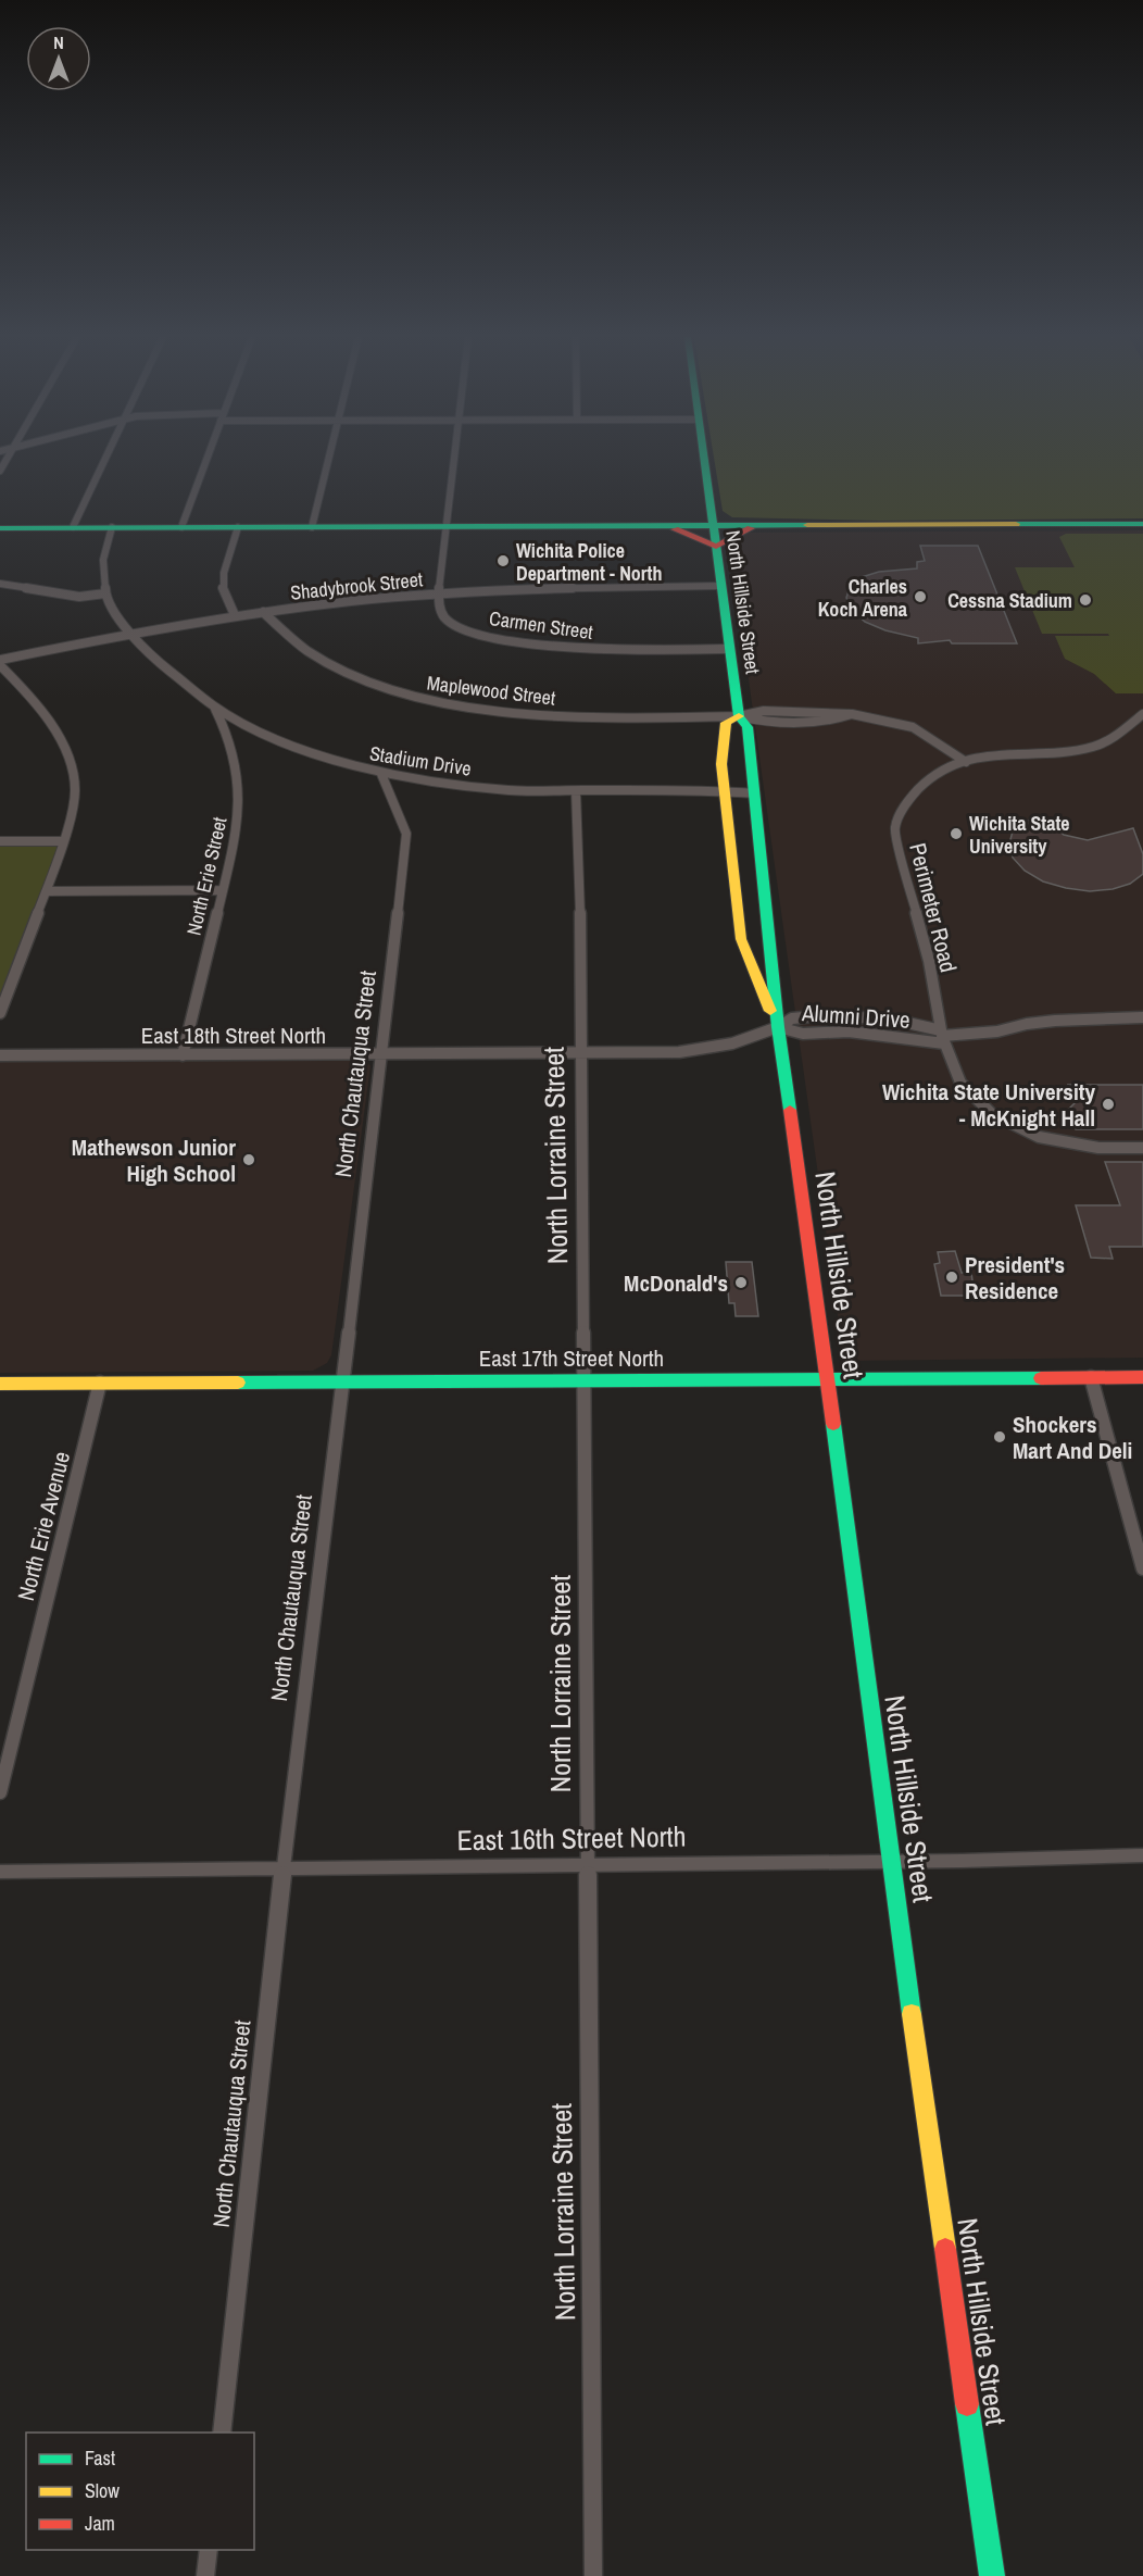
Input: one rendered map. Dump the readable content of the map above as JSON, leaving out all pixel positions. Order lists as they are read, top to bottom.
{
  "streets": {
    "main road": ["North Hillside Street", "East 17th Street North"],
    "street": [
      "Shadybrook Street",
      "Carmen Street",
      "Maplewood Street",
      "Stadium Drive",
      "North Erie Street",
      "Perimeter Road",
      "Alumni Drive",
      "East 18th Street North",
      "North Chautauqua Street",
      "North Lorraine Street",
      "North Erie Avenue",
      "East 16th Street North"
    ]
  },
  "crossings": [
    ["Shadybrook Street", "North Hillside Street"],
    ["Shadybrook Street", "Carmen Street"],
    ["Shadybrook Street", "Maplewood Street"],
    ["Shadybrook Street", "Stadium Drive"],
    ["North Hillside Street", "Carmen Street"],
    ["North Hillside Street", "Maplewood Street"],
    ["North Hillside Street", "Stadium Drive"],
    ["North Hillside Street", "Alumni Drive"],
    ["North Hillside Street", "East 18th Street North"],
    ["North Hillside Street", "East 17th Street North"],
    ["North Hillside Street", "East 16th Street North"],
    ["Stadium Drive", "North Erie Street"],
    ["Stadium Drive", "North Chautauqua Street"],
    ["Stadium Drive", "North Lorraine Street"],
    ["North Erie Street", "East 18th Street North"],
    ["Perimeter Road", "Alumni Drive"],
    ["Alumni Drive", "East 18th Street North"],
    ["East 18th Street North", "North Chautauqua Street"],
    ["East 18th Street North", "North Lorraine Street"],
    ["North Chautauqua Street", "East 17th Street North"],
    ["North Chautauqua Street", "East 16th Street North"],
    ["North Lorraine Street", "East 17th Street North"],
    ["North Lorraine Street", "East 16th Street North"],
    ["East 17th Street North", "North Erie Avenue"]
  ],
  "places": [
    "Wichita Police Department - North",
    "Charles Koch Arena",
    "Cessna Stadium",
    "Wichita State University",
    "Wichita State University - McKnight Hall",
    "Mathewson Junior High School",
    "President's Residence",
    "McDonald's",
    "Shockers Mart And Deli"
  ],
  "legend": ["Fast", "Slow", "Jam"],
  "north": "top"
}
